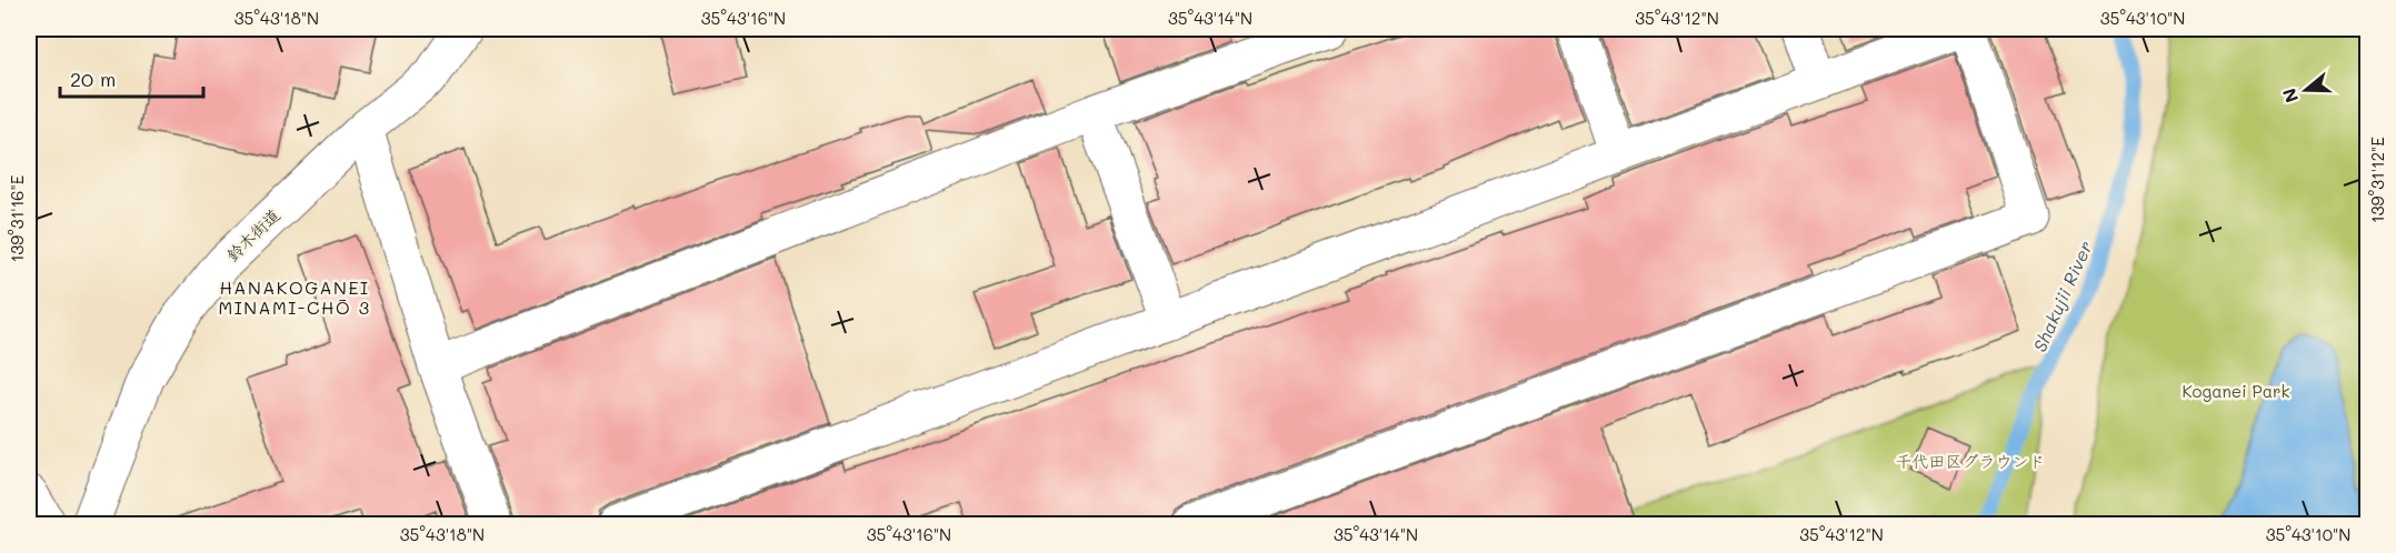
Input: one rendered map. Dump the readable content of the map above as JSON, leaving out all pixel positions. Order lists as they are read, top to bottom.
{
  "streets": {
    "street": ["鈴木街道"]
  },
  "districts": ["HANAKOGANEI MINAMI-CHŌ 3"],
  "water": ["Shakujii River"],
  "parks": ["Koganei Park", "千代田区グラウンド"],
  "scale_bar": "20 m",
  "north": "left",
  "coordinates": [
    "35°43'18\"N",
    "35°43'16\"N",
    "35°43'14\"N",
    "35°43'12\"N",
    "35°43'10\"N",
    "139°31'12\"E",
    "139°31'16\"E"
  ]
}
